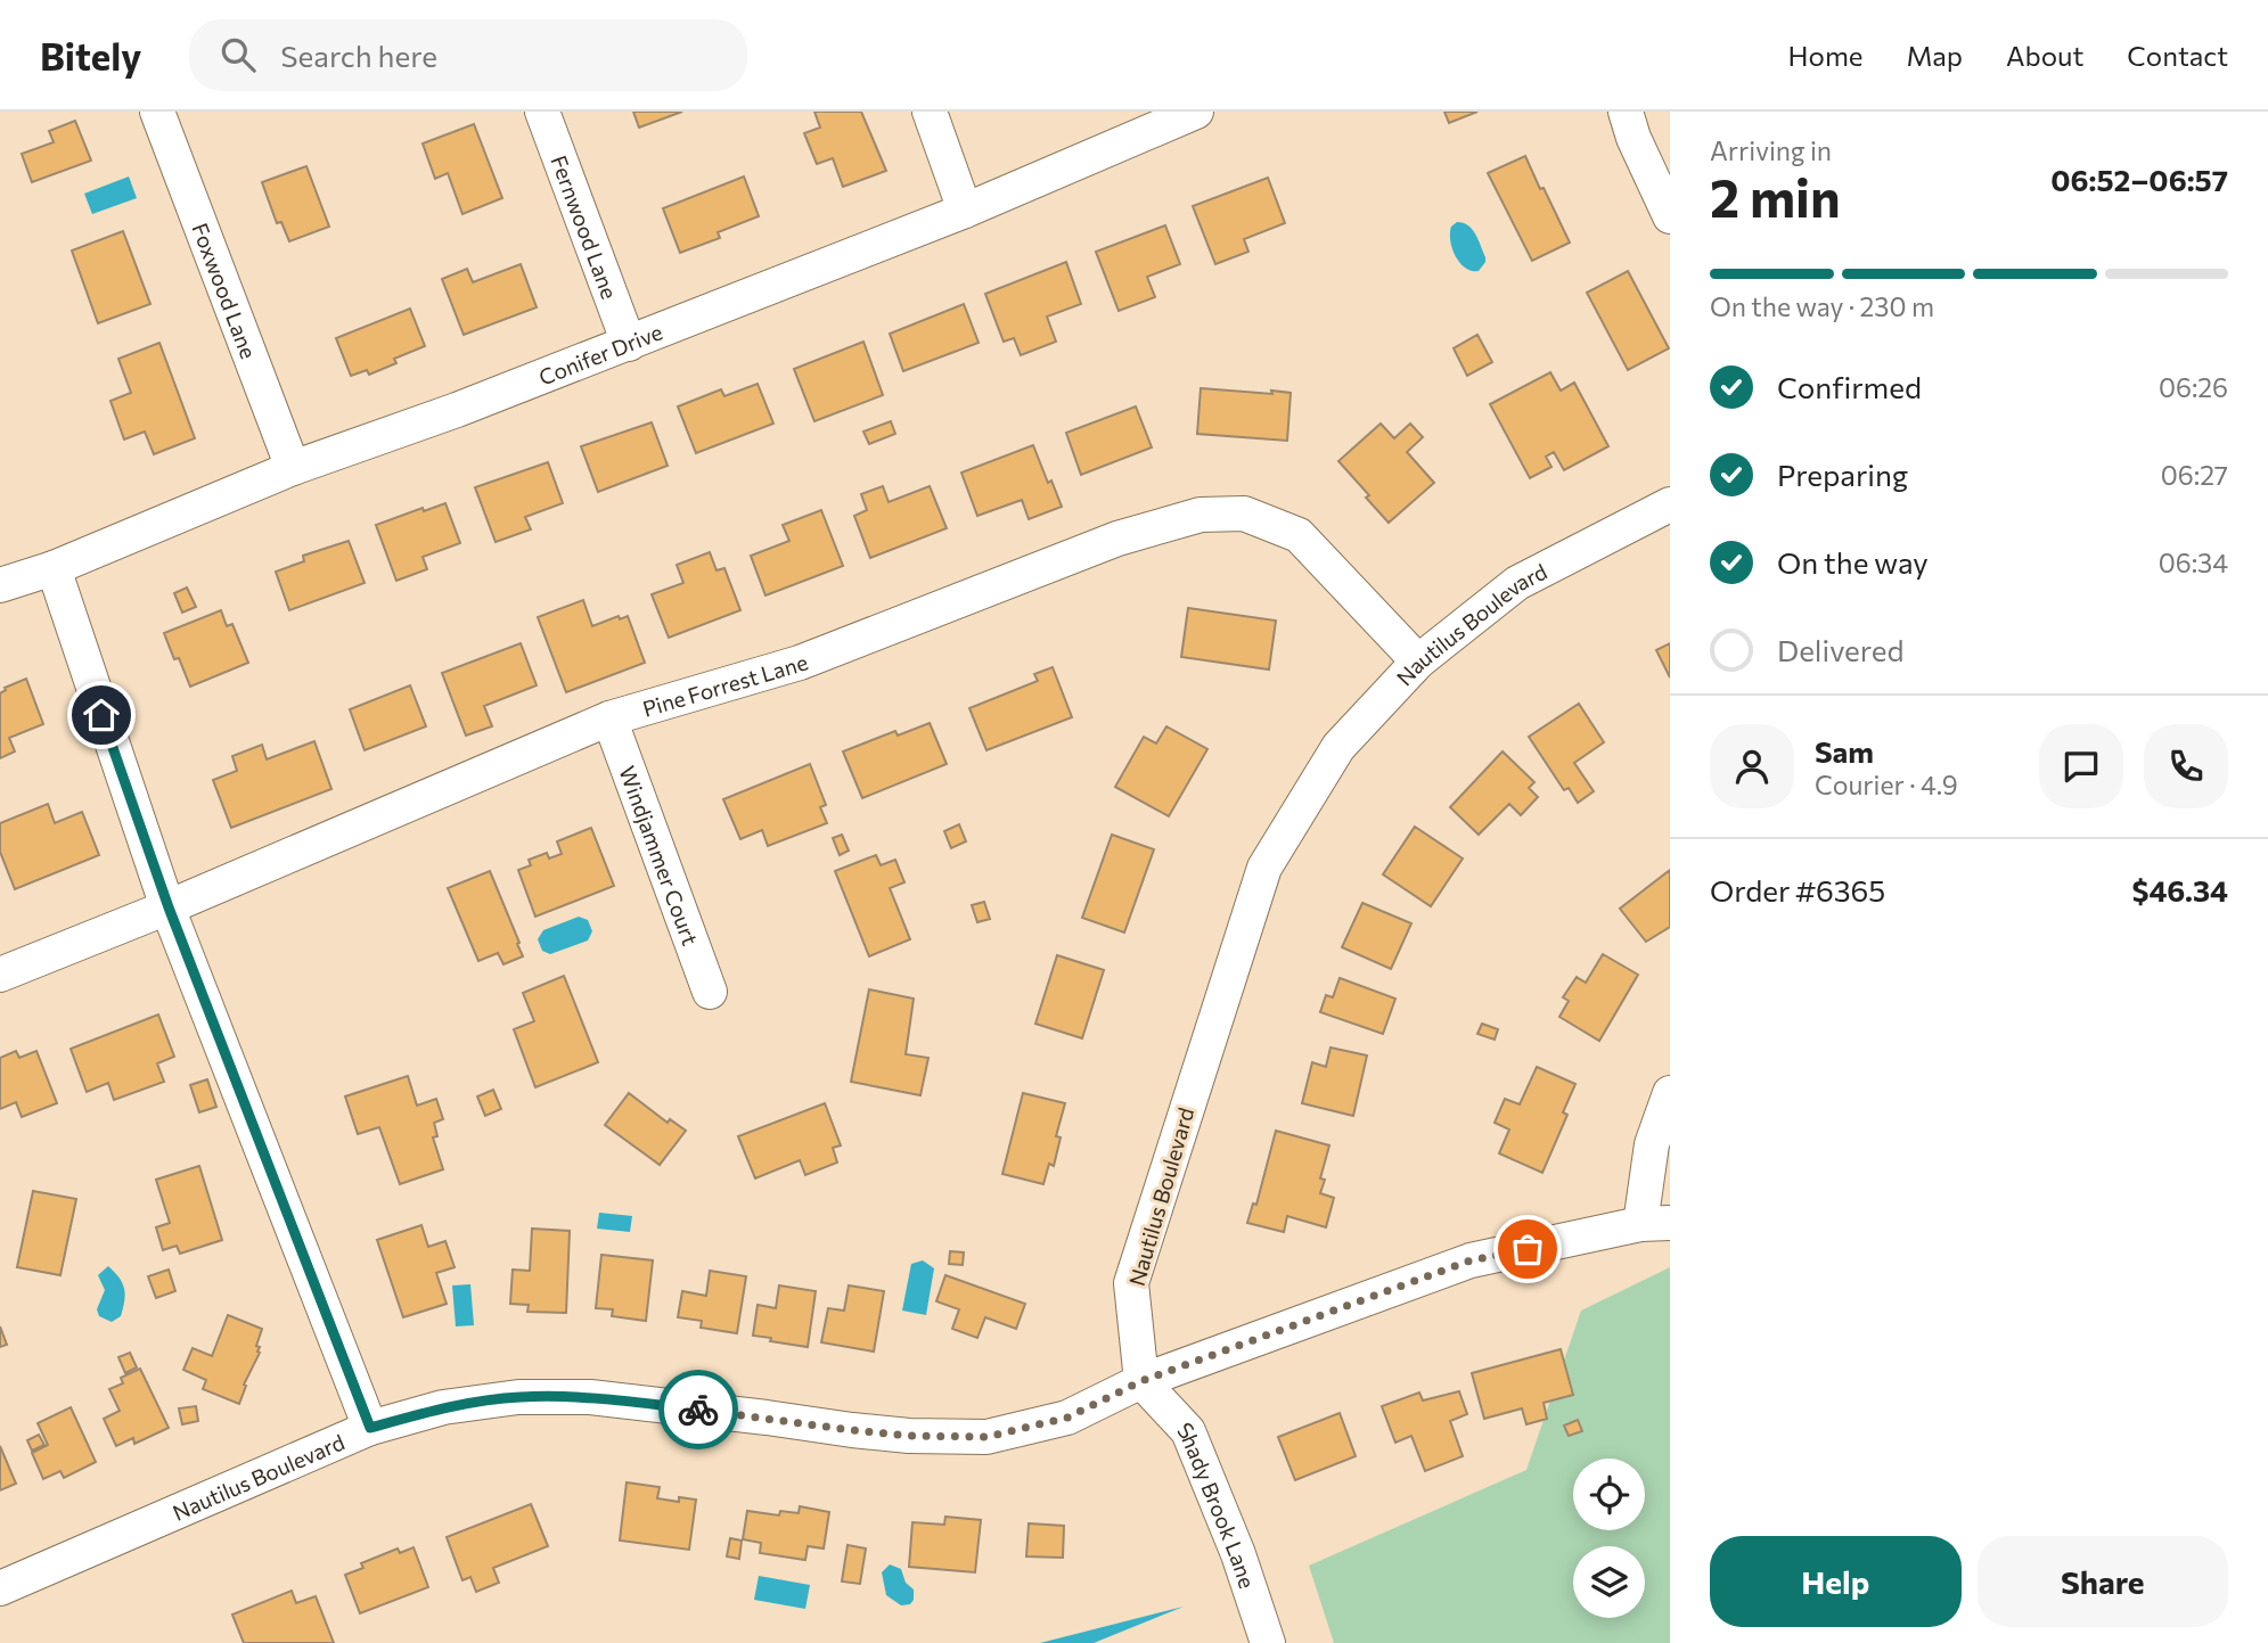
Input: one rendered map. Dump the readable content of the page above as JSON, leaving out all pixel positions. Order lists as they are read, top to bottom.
{
  "streets": {
    "street": [
      "Fernwood Lane",
      "Foxwood Lane",
      "Conifer Drive",
      "Nautilus Boulevard",
      "Pine Forrest Lane",
      "Windjammer Court",
      "Shady Brook Lane"
    ]
  },
  "crossings": [
    ["Fernwood Lane", "Conifer Drive"],
    ["Foxwood Lane", "Conifer Drive"],
    ["Nautilus Boulevard", "Pine Forrest Lane"],
    ["Nautilus Boulevard", "Shady Brook Lane"],
    ["Pine Forrest Lane", "Windjammer Court"]
  ],
  "page": {
    "header": "Bitely",
    "search": "Search here",
    "nav": [
      "Home",
      "Map",
      "About",
      "Contact"
    ],
    "heading": ["2 min", "Arriving in", "06:52–06:57"],
    "panel": [
      "Sam",
      "Courier · 4.9",
      "Order #6365",
      "$46.34"
    ],
    "bar": "On the way · 230 m",
    "list": [
      ["Confirmed", "06:26"],
      ["Preparing", "06:27"],
      ["On the way", "06:34"],
      "Delivered"
    ],
    "buttons": ["Help", "Share"]
  }
}
